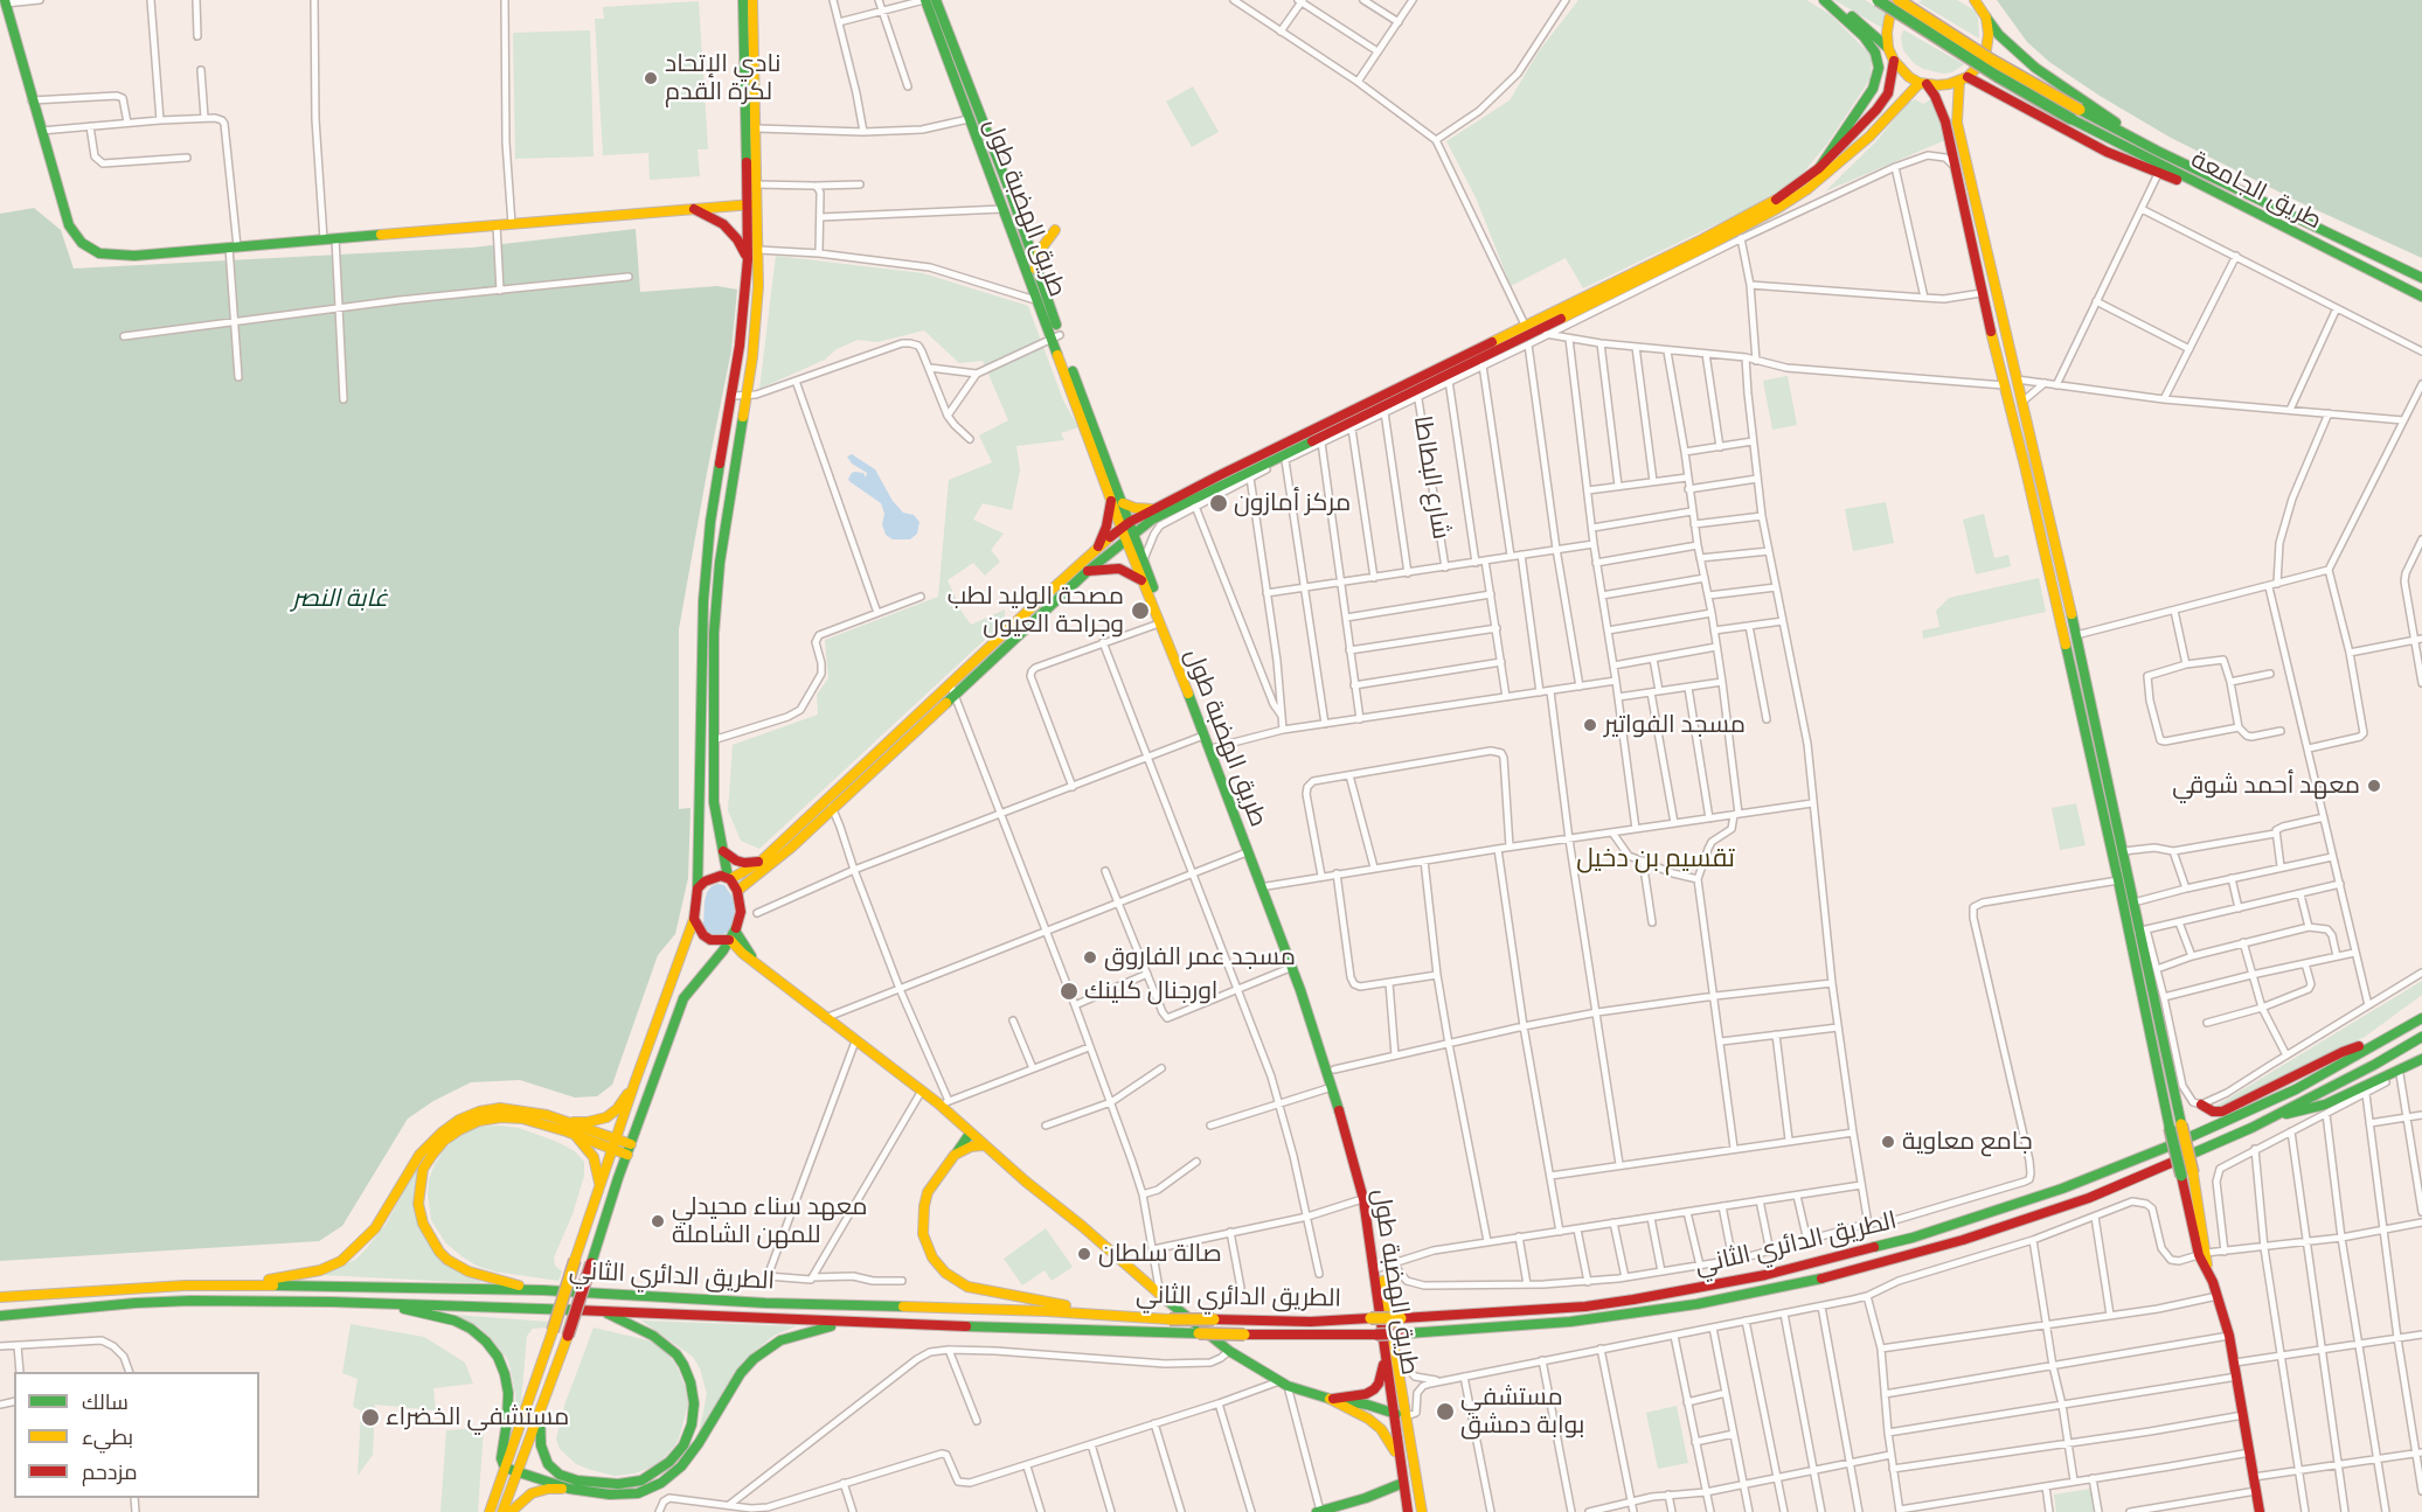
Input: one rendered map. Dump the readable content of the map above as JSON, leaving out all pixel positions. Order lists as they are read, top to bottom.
{
  "streets": {
    "main road": ["طريق الجامعة", "طريق الهضبة طول", "الطريق الدائري الثاني"],
    "street": ["شارع البطاطا"]
  },
  "districts": ["تقسيم بن دخيل"],
  "parks": ["غابة النصر"],
  "places": [
    "نادي الإتحاد لكرة القدم",
    "مركز أمازون",
    "مصحة الوليد لطب وجراحة العيون",
    "مسجد الفواتير",
    "معهد أحمد شوقي",
    "مسجد عمر الفاروق",
    "اورجنال كلينك",
    "جامع معاوية",
    "معهد سناء محيدلي للمهن الشاملة",
    "صالة سلطان",
    "مستشفي بوابة دمشق",
    "مستشفي الخضراء"
  ],
  "legend": ["سالك", "بطيء", "مزدحم"]
}
